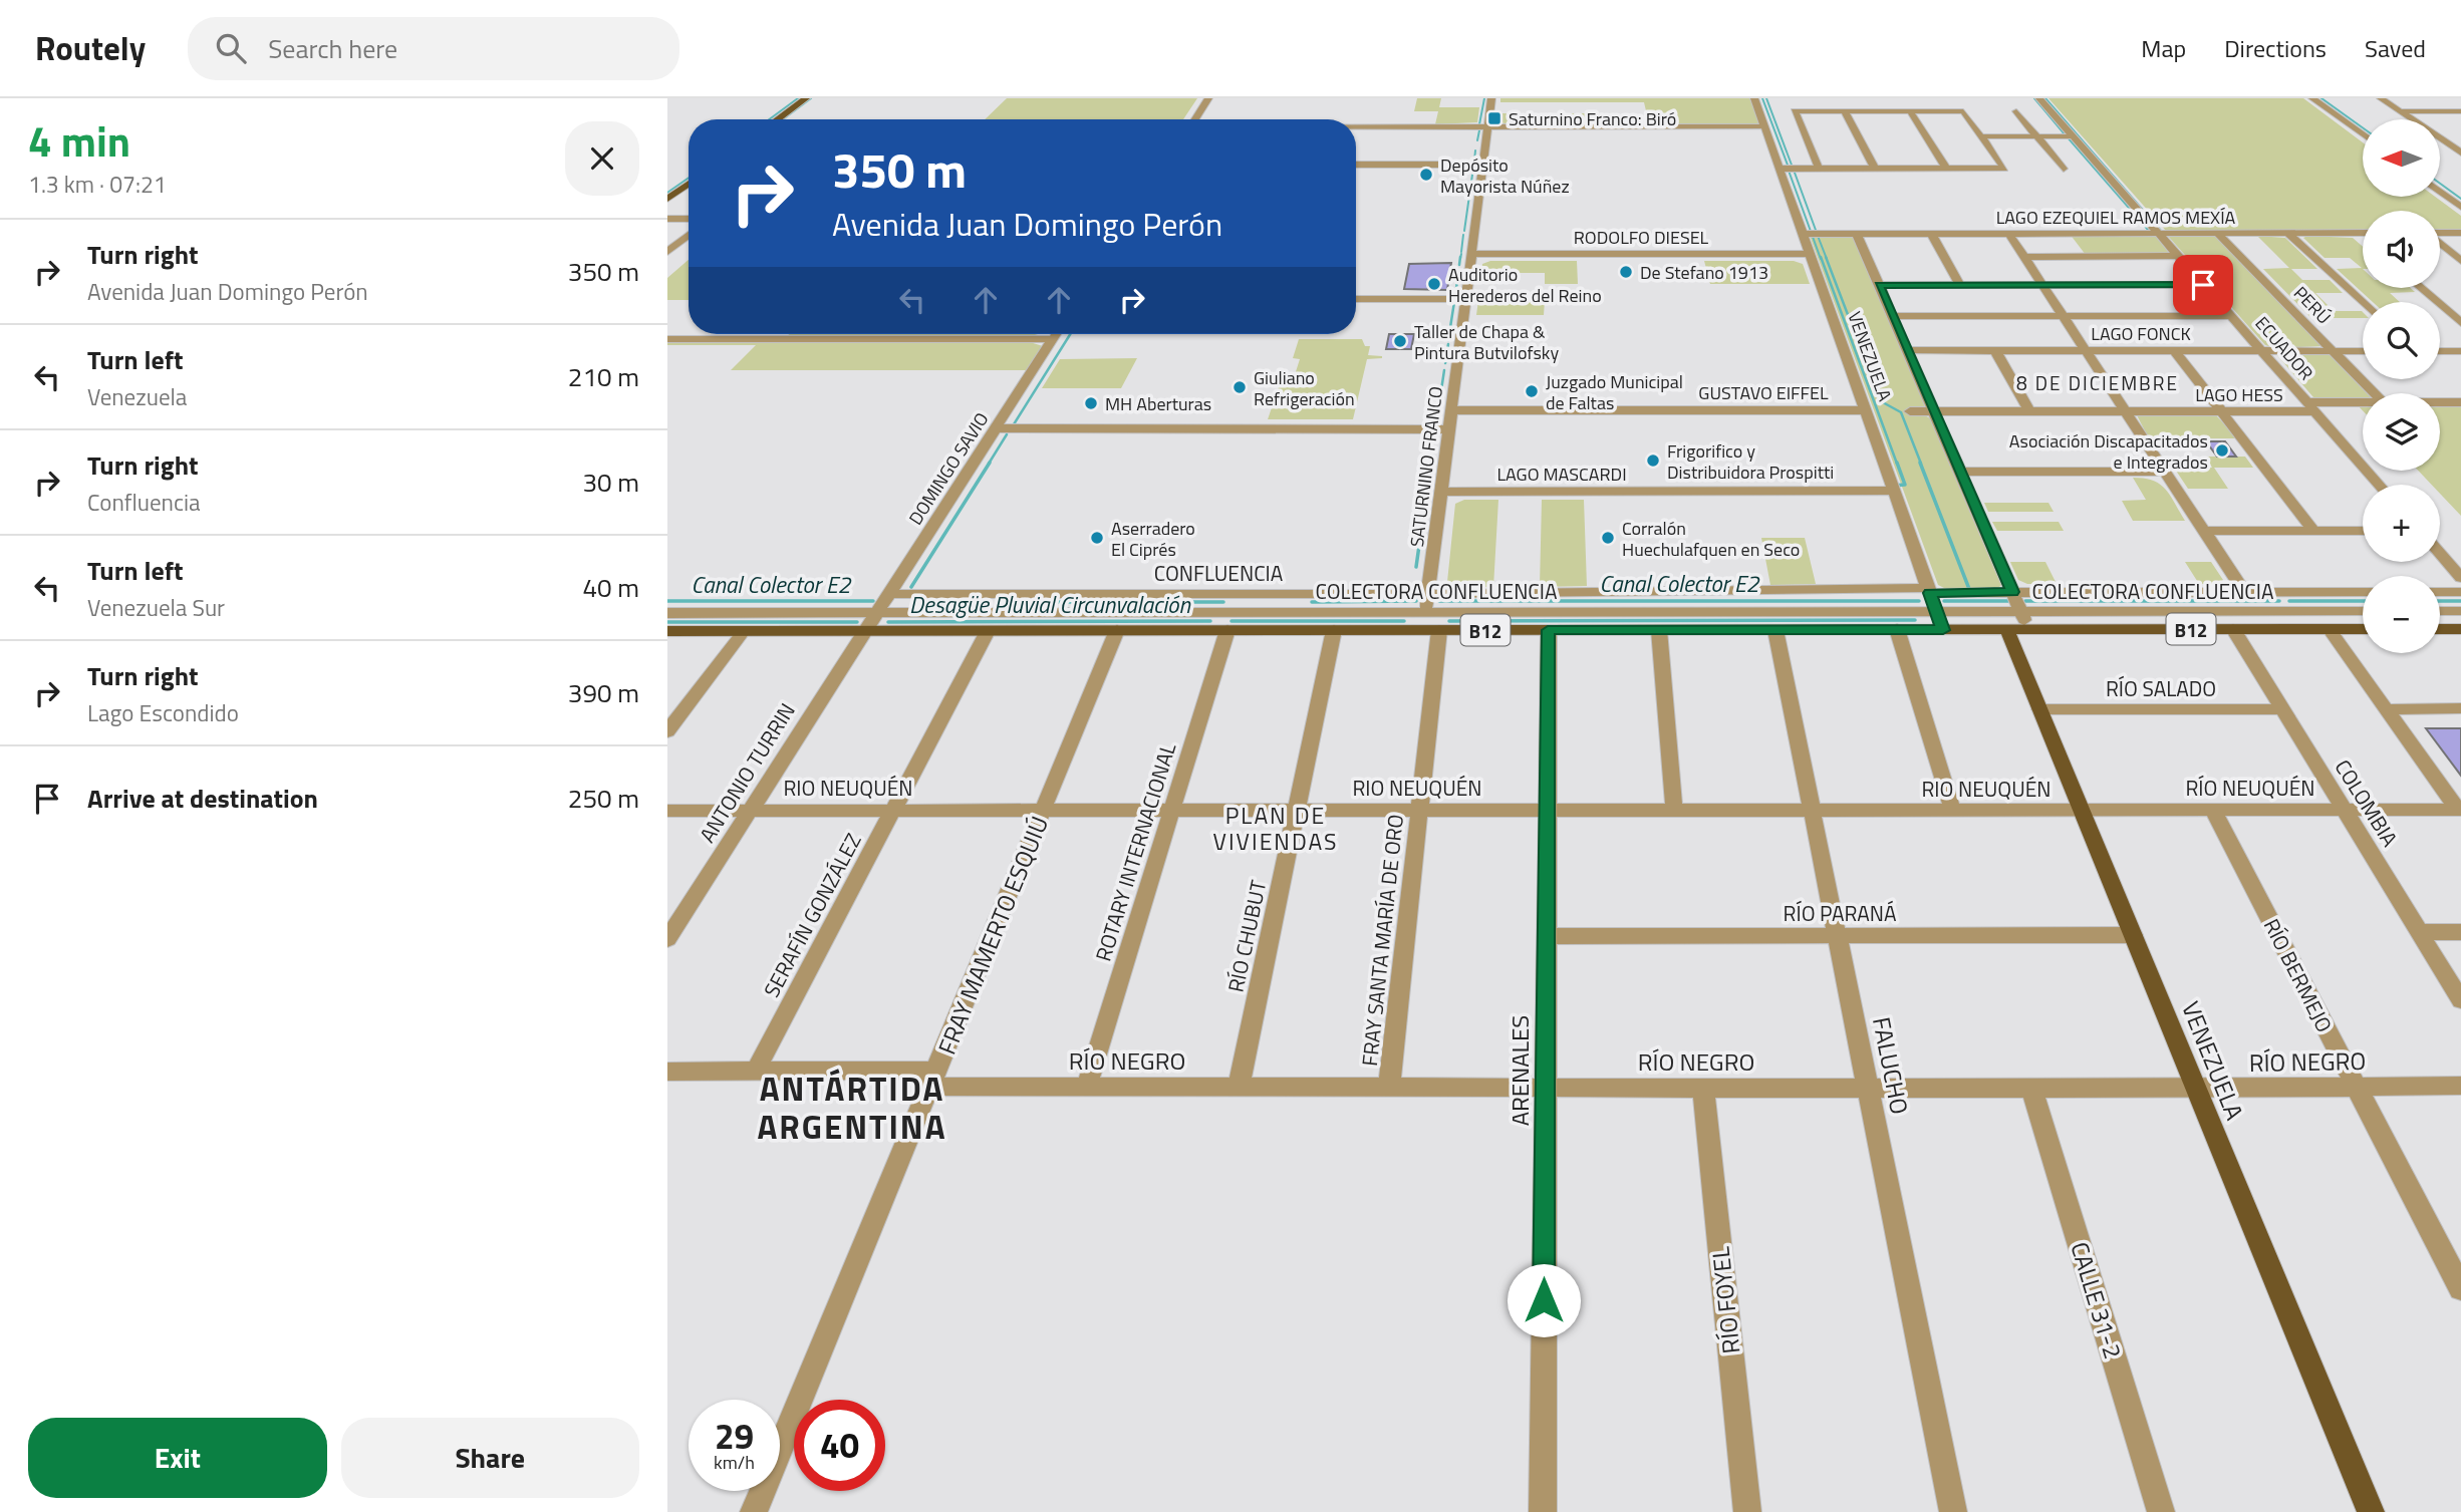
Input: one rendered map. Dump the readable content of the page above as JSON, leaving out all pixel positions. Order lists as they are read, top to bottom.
{
  "streets": {
    "main road": ["VENEZUELA", "B12"],
    "street": [
      "LAGO EZEQUIEL RAMOS MEXÍA",
      "RODOLFO DIESEL",
      "PERÚ",
      "LAGO FONCK",
      "ECUADOR",
      "GUSTAVO EIFFEL",
      "LAGO HESS",
      "SATURNINO FRANCO",
      "DOMINGO SAVIO",
      "LAGO MASCARDI",
      "CONFLUENCIA",
      "COLECTORA CONFLUENCIA",
      "RÍO SALADO",
      "ANTONIO TURRIN",
      "RIO NEUQUÉN",
      "RÍO NEUQUÉN",
      "COLOMBIA",
      "ROTARY INTERNACIONAL",
      "RÍO PARANÁ",
      "SERAFÍN GONZÁLEZ",
      "FRAY MAMERTO ESQUIÚ",
      "RÍO CHUBUT",
      "FRAY SANTA MARÍA DE ORO",
      "RÍO BERMEJO",
      "RÍO NEGRO",
      "FALUCHO",
      "ARENALES",
      "RÍO FOYEL",
      "CALLE 31-2"
    ]
  },
  "crossings": [
    ["LAGO EZEQUIEL RAMOS MEXÍA", "PERÚ"],
    ["LAGO EZEQUIEL RAMOS MEXÍA", "ECUADOR"],
    ["LAGO EZEQUIEL RAMOS MEXÍA", "VENEZUELA"],
    ["RODOLFO DIESEL", "VENEZUELA"],
    ["RODOLFO DIESEL", "SATURNINO FRANCO"],
    ["PERÚ", "LAGO FONCK"],
    ["LAGO FONCK", "ECUADOR"],
    ["ECUADOR", "LAGO HESS"],
    ["VENEZUELA", "GUSTAVO EIFFEL"],
    ["VENEZUELA", "LAGO MASCARDI"],
    ["VENEZUELA", "CONFLUENCIA"],
    ["VENEZUELA", "COLECTORA CONFLUENCIA"],
    ["VENEZUELA", "B12"],
    ["VENEZUELA", "RÍO SALADO"],
    ["VENEZUELA", "RIO NEUQUÉN"],
    ["VENEZUELA", "RÍO NEUQUÉN"],
    ["VENEZUELA", "RÍO PARANÁ"],
    ["VENEZUELA", "RÍO NEGRO"],
    ["GUSTAVO EIFFEL", "SATURNINO FRANCO"],
    ["SATURNINO FRANCO", "LAGO MASCARDI"],
    ["SATURNINO FRANCO", "CONFLUENCIA"],
    ["SATURNINO FRANCO", "COLECTORA CONFLUENCIA"],
    ["SATURNINO FRANCO", "B12"],
    ["SATURNINO FRANCO", "FRAY SANTA MARÍA DE ORO"],
    ["DOMINGO SAVIO", "CONFLUENCIA"],
    ["DOMINGO SAVIO", "COLECTORA CONFLUENCIA"],
    ["DOMINGO SAVIO", "B12"],
    ["DOMINGO SAVIO", "ANTONIO TURRIN"],
    ["COLECTORA CONFLUENCIA", "B12"],
    ["COLECTORA CONFLUENCIA", "ROTARY INTERNACIONAL"],
    ["B12", "ANTONIO TURRIN"],
    ["B12", "COLOMBIA"],
    ["B12", "ROTARY INTERNACIONAL"],
    ["B12", "SERAFÍN GONZÁLEZ"],
    ["B12", "FRAY MAMERTO ESQUIÚ"],
    ["B12", "RÍO CHUBUT"],
    ["B12", "FRAY SANTA MARÍA DE ORO"],
    ["B12", "FALUCHO"],
    ["B12", "ARENALES"],
    ["RÍO SALADO", "COLOMBIA"],
    ["ANTONIO TURRIN", "RIO NEUQUÉN"],
    ["RIO NEUQUÉN", "RÍO NEUQUÉN"],
    ["RIO NEUQUÉN", "ROTARY INTERNACIONAL"],
    ["RIO NEUQUÉN", "SERAFÍN GONZÁLEZ"],
    ["RIO NEUQUÉN", "FRAY MAMERTO ESQUIÚ"],
    ["RIO NEUQUÉN", "RÍO CHUBUT"],
    ["RIO NEUQUÉN", "FRAY SANTA MARÍA DE ORO"],
    ["RIO NEUQUÉN", "FALUCHO"],
    ["RIO NEUQUÉN", "ARENALES"],
    ["RÍO NEUQUÉN", "COLOMBIA"],
    ["RÍO NEUQUÉN", "RÍO BERMEJO"],
    ["ROTARY INTERNACIONAL", "RÍO NEGRO"],
    ["RÍO PARANÁ", "FALUCHO"],
    ["RÍO PARANÁ", "ARENALES"],
    ["SERAFÍN GONZÁLEZ", "RÍO NEGRO"],
    ["FRAY MAMERTO ESQUIÚ", "RÍO NEGRO"],
    ["RÍO CHUBUT", "RÍO NEGRO"],
    ["FRAY SANTA MARÍA DE ORO", "RÍO NEGRO"],
    ["RÍO BERMEJO", "RÍO NEGRO"],
    ["RÍO NEGRO", "FALUCHO"],
    ["RÍO NEGRO", "ARENALES"],
    ["RÍO NEGRO", "RÍO FOYEL"],
    ["RÍO NEGRO", "CALLE 31-2"]
  ],
  "districts": ["8 DE DICIEMBRE", "PLAN DE VIVIENDAS", "ANTÁRTIDA ARGENTINA"],
  "water": ["Canal Colector E2", "Desagüe Pluvial Circunvalación"],
  "places": {
    "transit": ["Saturnino Franco: Biró"],
    "other": [
      "Depósito Mayorista Núñez",
      "De Stefano 1913",
      "Auditorio Herederos del Reino",
      "Taller de Chapa & Pintura Butvilofsky",
      "Giuliano Refrigeración",
      "Juzgado Municipal de Faltas",
      "MH Aberturas",
      "Asociación Discapacitados e Integrados",
      "Frigorifico y Distribuidora Prospitti",
      "Aserradero El Ciprés",
      "Corralón Huechulafquen en Seco"
    ]
  },
  "north": "left",
  "page": {
    "header": "Routely",
    "search": "Search here",
    "nav": ["Map", "Directions", "Saved"],
    "heading": ["4 min", "1.3 km · 07:21"],
    "map_buttons": ["+", "−"],
    "turn": ["350 m", "Avenida Juan Domingo Perón"],
    "list": [
      {
        "name": "Turn right",
        "note": "Avenida Juan Domingo Perón",
        "value": "350 m"
      },
      {
        "name": "Turn left",
        "note": "Venezuela",
        "value": "210 m"
      },
      {
        "name": "Turn right",
        "note": "Confluencia",
        "value": "30 m"
      },
      {
        "name": "Turn left",
        "note": "Venezuela Sur",
        "value": "40 m"
      },
      {
        "name": "Turn right",
        "note": "Lago Escondido",
        "value": "390 m"
      },
      {
        "name": "Arrive at destination",
        "value": "250 m"
      }
    ],
    "speed": "29 km/h",
    "limit": "40",
    "buttons": ["Exit", "Share"]
  }
}
